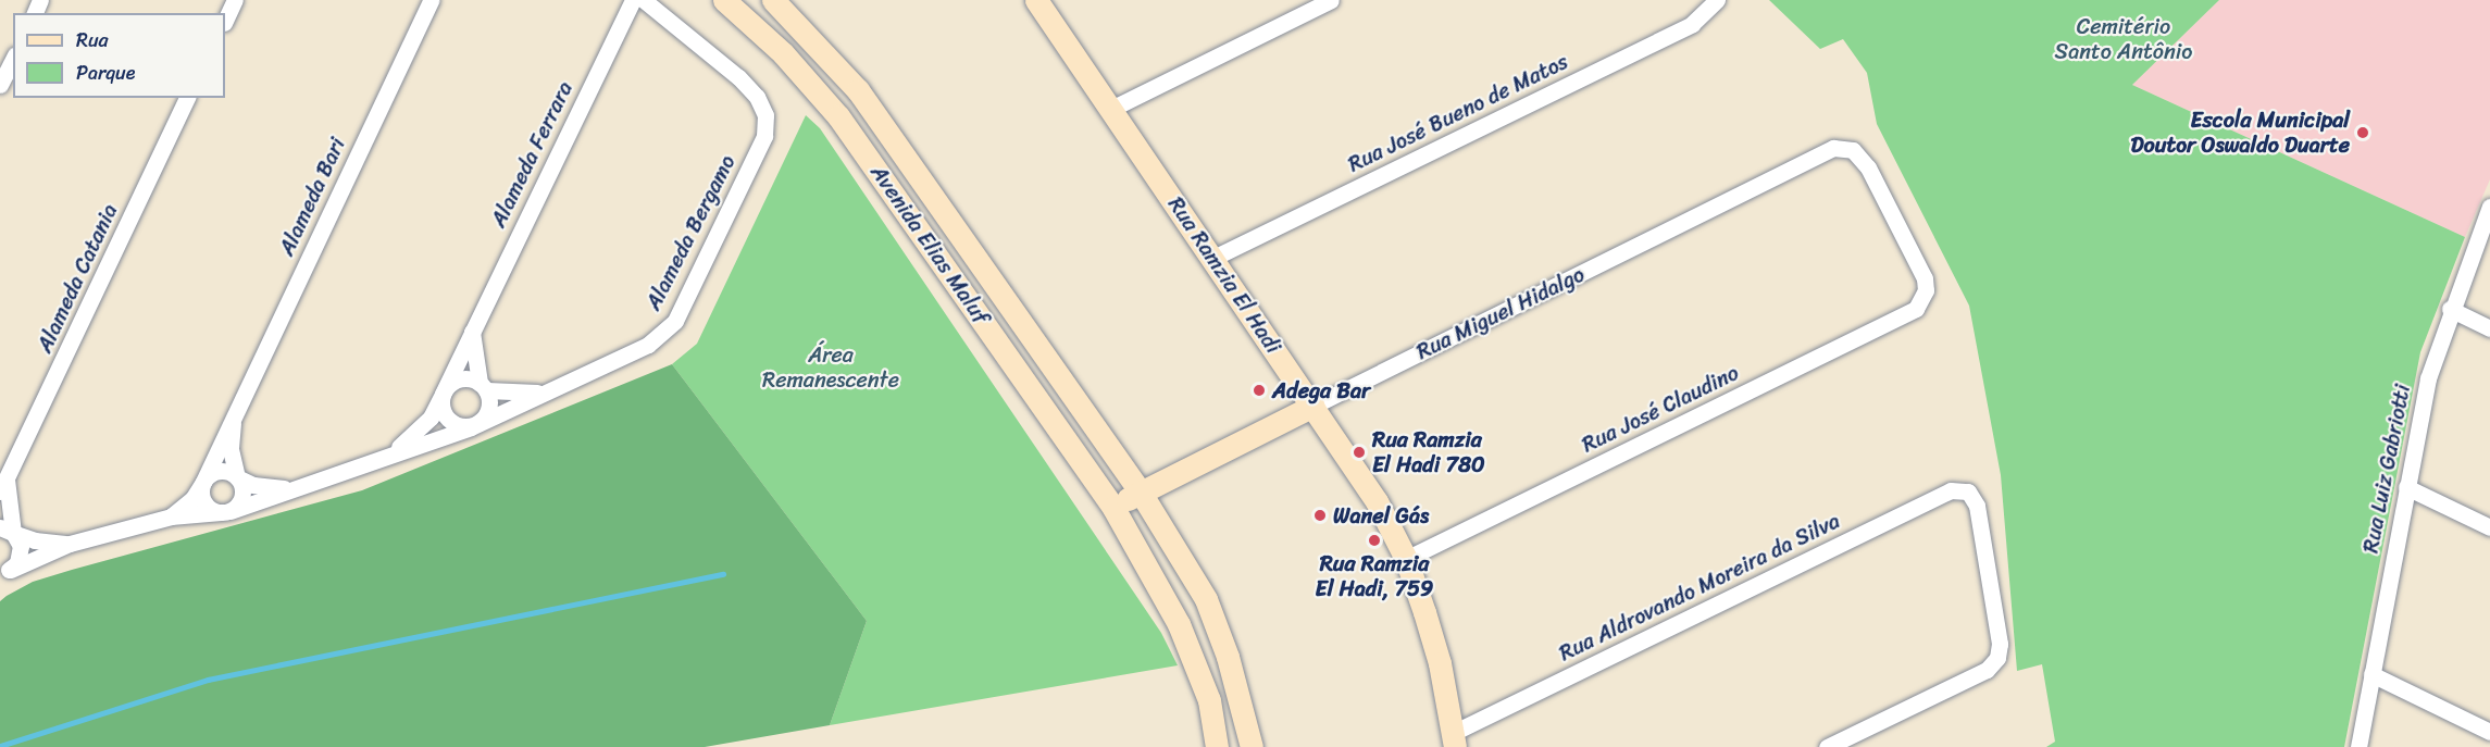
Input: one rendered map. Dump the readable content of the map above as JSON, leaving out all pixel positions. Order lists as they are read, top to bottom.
{
  "streets": {
    "street": [
      "Rua José Bueno de Matos",
      "Alameda Ferrara",
      "Alameda Bari",
      "Alameda Bergamo",
      "Avenida Elias Maluf",
      "Rua Ramzia El Hadi",
      "Alameda Catania",
      "Rua Miguel Hidalgo",
      "Rua José Claudino",
      "Rua Luiz Gabriotti",
      "Rua Aldrovando Moreira da Silva"
    ]
  },
  "crossings": [
    ["Rua José Bueno de Matos", "Rua Ramzia El Hadi"],
    ["Alameda Ferrara", "Alameda Bergamo"],
    ["Alameda Bari", "Alameda Bergamo"],
    ["Alameda Bergamo", "Alameda Catania"],
    ["Avenida Elias Maluf", "Rua Miguel Hidalgo"],
    ["Rua Ramzia El Hadi", "Rua Miguel Hidalgo"],
    ["Rua Ramzia El Hadi", "Rua José Claudino"],
    ["Rua Ramzia El Hadi", "Rua Aldrovando Moreira da Silva"],
    ["Rua Miguel Hidalgo", "Rua José Claudino"]
  ],
  "parks": ["Cemitério Santo Antônio", "Área Remanescente"],
  "places": [
    "Escola Municipal Doutor Oswaldo Duarte",
    "Adega Bar",
    "Rua Ramzia El Hadi 780",
    "Wanel Gás",
    "Rua Ramzia El Hadi, 759"
  ],
  "legend": ["Rua", "Parque"]
}
